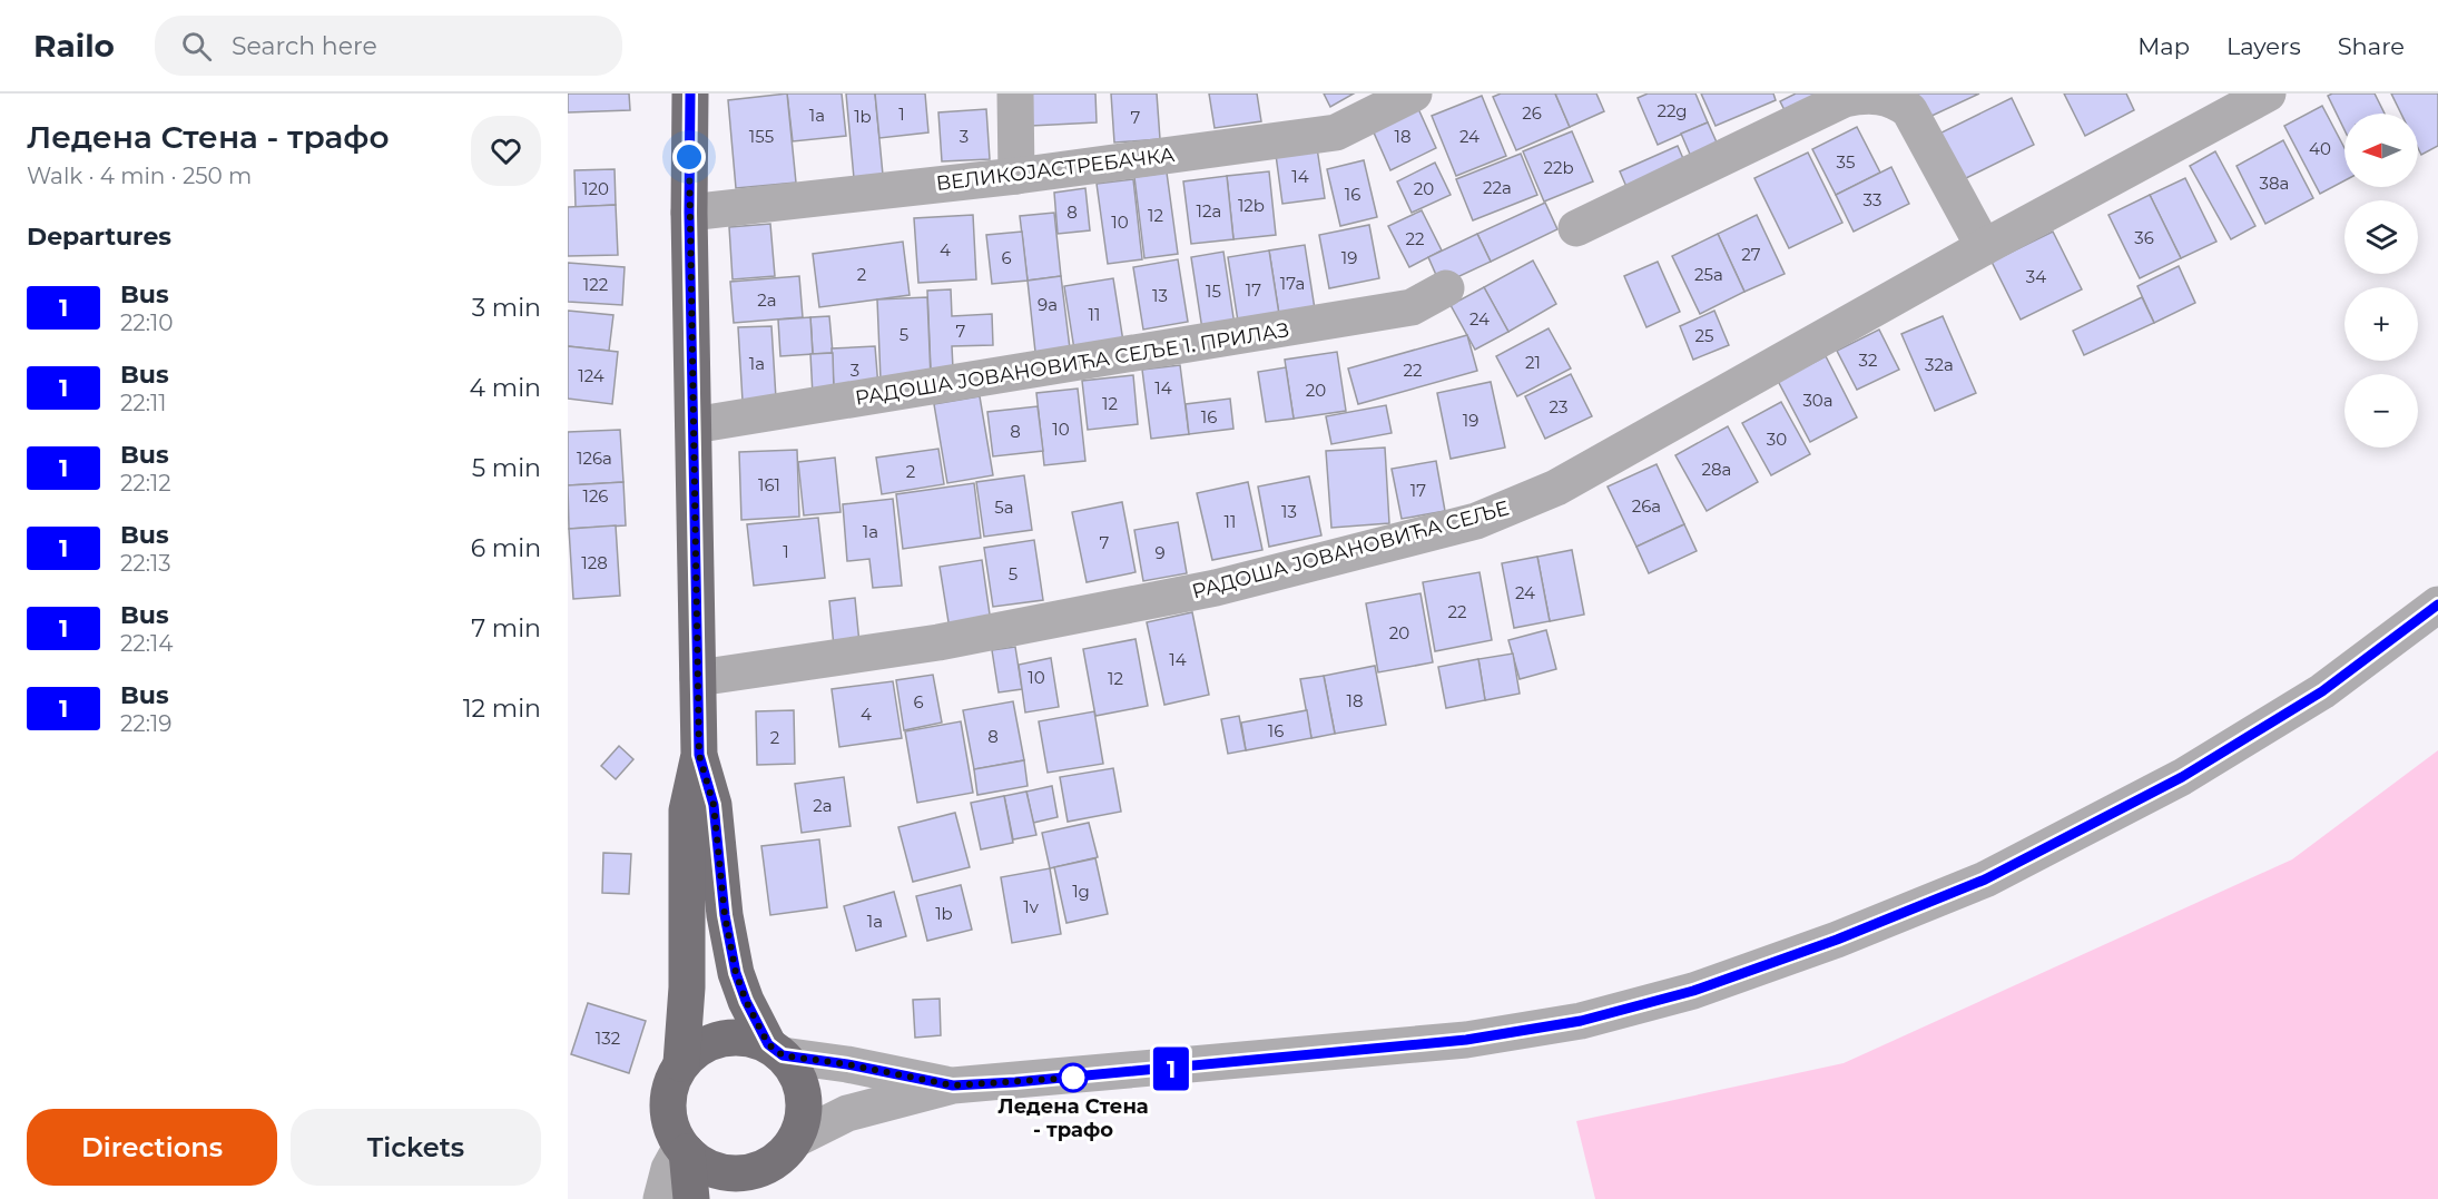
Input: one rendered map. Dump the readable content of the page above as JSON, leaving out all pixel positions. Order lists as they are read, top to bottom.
{
  "streets": {
    "street": ["ВЕЛИКОЈАСТРЕБАЧКА", "РАДОША ЈОВАНОВИЋА СЕЉЕ 1. ПРИЛАЗ", "РАДОША ЈОВАНОВИЋА СЕЉЕ"]
  },
  "places": ["Ледена Стена - трафо"],
  "lines": ["bus line 1"],
  "house_numbers": [
    "22g",
    "26",
    "1",
    "1a",
    "1b",
    "7",
    "155",
    "3",
    "18",
    "24",
    "40",
    "35",
    "22b",
    "14",
    "38a",
    "22a",
    "120",
    "20",
    "16",
    "33",
    "12b",
    "12a",
    "8",
    "12",
    "10",
    "36",
    "22",
    "4",
    "27",
    "6",
    "19",
    "2",
    "25a",
    "34",
    "17a",
    "122",
    "17",
    "15",
    "13",
    "2a",
    "9a",
    "11",
    "24",
    "7",
    "5",
    "25",
    "32",
    "21",
    "1a",
    "32a",
    "3",
    "22",
    "124",
    "14",
    "20",
    "30a",
    "12",
    "23",
    "16",
    "19",
    "10",
    "8",
    "30",
    "126a",
    "28a",
    "2",
    "161",
    "17",
    "126",
    "26a",
    "5a",
    "13",
    "11",
    "1a",
    "7",
    "1",
    "9",
    "128",
    "5",
    "24",
    "22",
    "20",
    "14",
    "10",
    "12",
    "18",
    "6",
    "4",
    "16",
    "8",
    "2",
    "2a",
    "1g",
    "1v",
    "1b",
    "1a",
    "132"
  ],
  "north": "left",
  "page": {
    "header": "Railo",
    "search": "Search here",
    "nav": ["Map", "Layers", "Share"],
    "heading": [
      ["Ледена Стена - трафо", "Walk · 4 min · 250 m"],
      "Departures"
    ],
    "on_map": "1",
    "map_buttons": ["+", "−"],
    "list": [
      {
        "mark": "1",
        "name": "Bus",
        "note": "22:10",
        "value": "3 min"
      },
      {
        "mark": "1",
        "name": "Bus",
        "note": "22:11",
        "value": "4 min"
      },
      {
        "mark": "1",
        "name": "Bus",
        "note": "22:12",
        "value": "5 min"
      },
      {
        "mark": "1",
        "name": "Bus",
        "note": "22:13",
        "value": "6 min"
      },
      {
        "mark": "1",
        "name": "Bus",
        "note": "22:14",
        "value": "7 min"
      },
      {
        "mark": "1",
        "name": "Bus",
        "note": "22:19",
        "value": "12 min"
      }
    ],
    "buttons": ["Directions", "Tickets"]
  }
}
